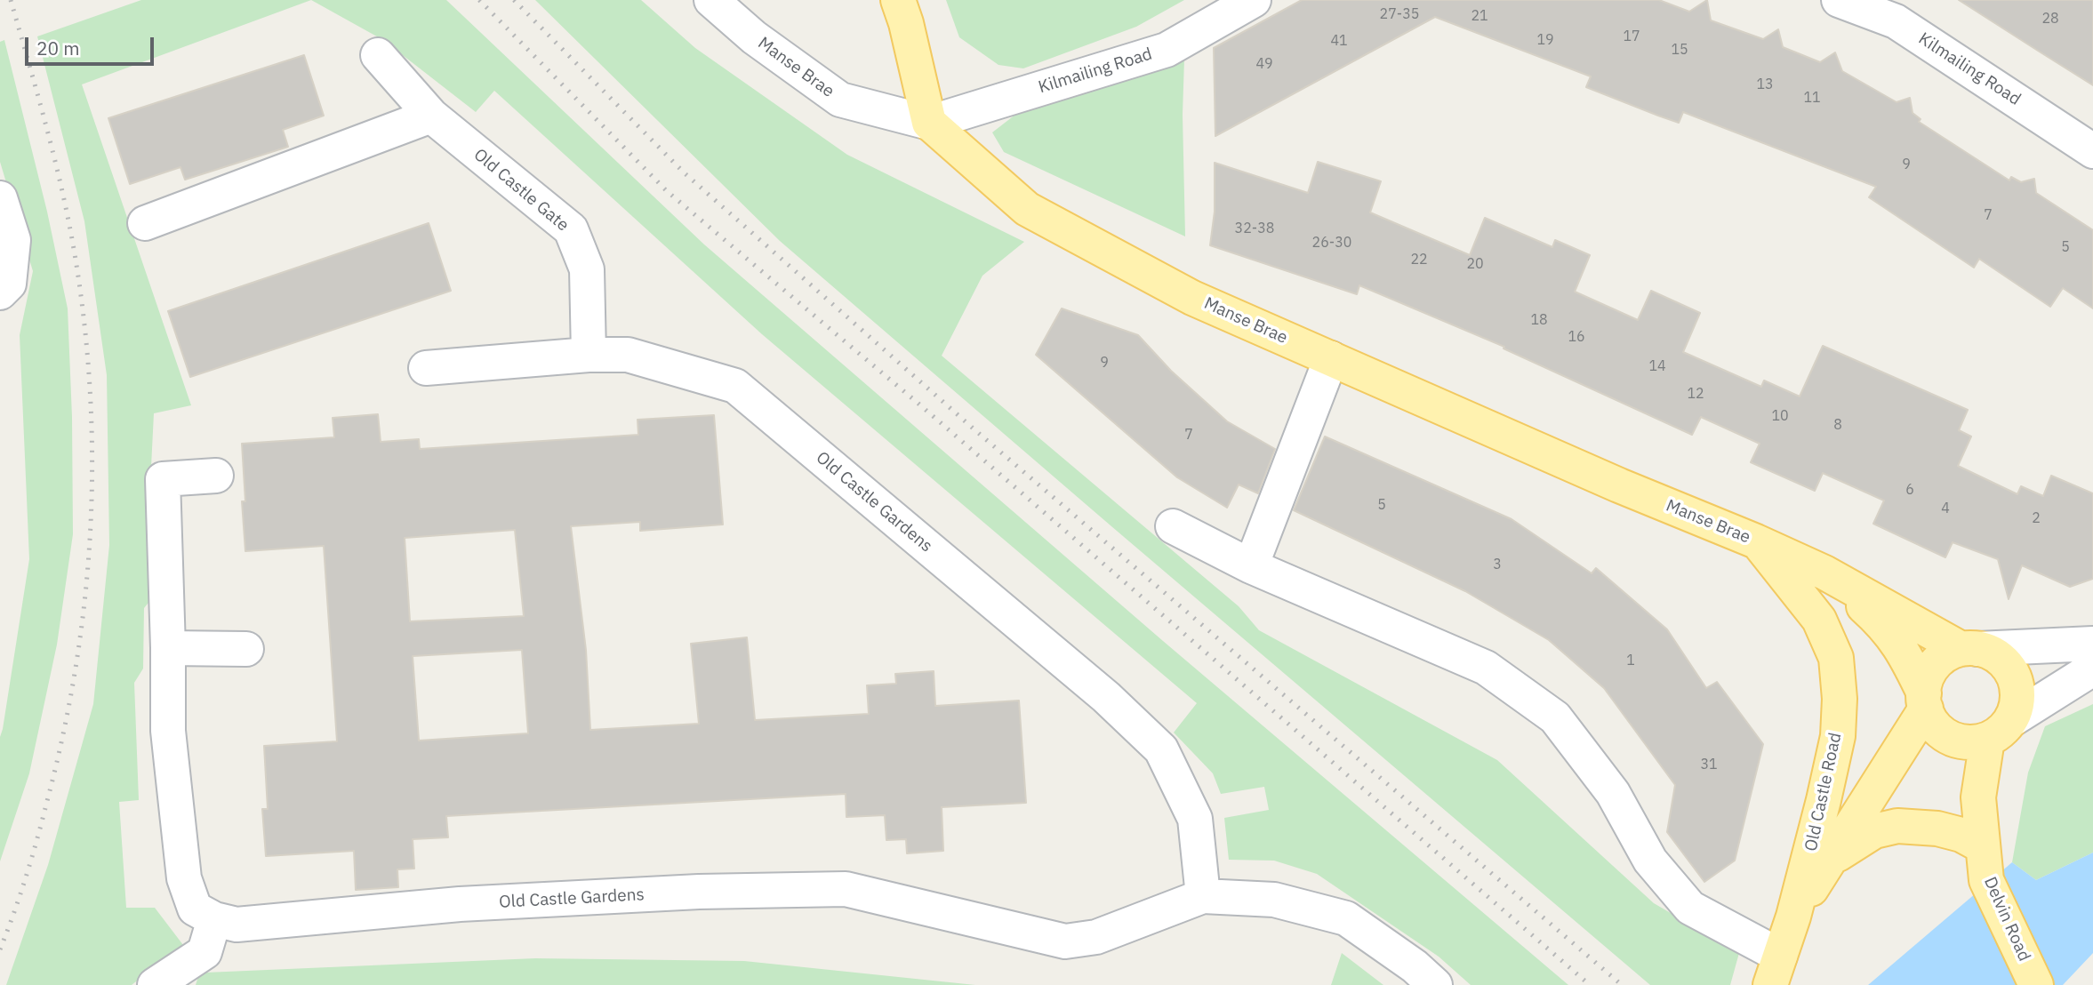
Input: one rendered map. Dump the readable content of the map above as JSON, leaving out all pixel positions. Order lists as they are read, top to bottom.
{
  "streets": {
    "main road": ["Manse Brae", "Old Castle Road", "Delvin Road"],
    "street": ["Kilmailing Road", "Old Castle Gate", "Old Castle Gardens"]
  },
  "crossings": [
    ["Manse Brae", "Kilmailing Road"],
    ["Manse Brae", "Old Castle Road"],
    ["Manse Brae", "Delvin Road"],
    ["Old Castle Gate", "Old Castle Gardens"],
    ["Old Castle Road", "Delvin Road"]
  ],
  "house_numbers": [
    "27-35",
    "21",
    "28",
    "17",
    "19",
    "41",
    "15",
    "49",
    "13",
    "11",
    "9",
    "7",
    "32-38",
    "26-30",
    "5",
    "22",
    "20",
    "18",
    "16",
    "9",
    "14",
    "12",
    "10",
    "8",
    "7",
    "6",
    "5",
    "4",
    "2",
    "3",
    "1",
    "31"
  ],
  "scale_bar": "20 m"
}
